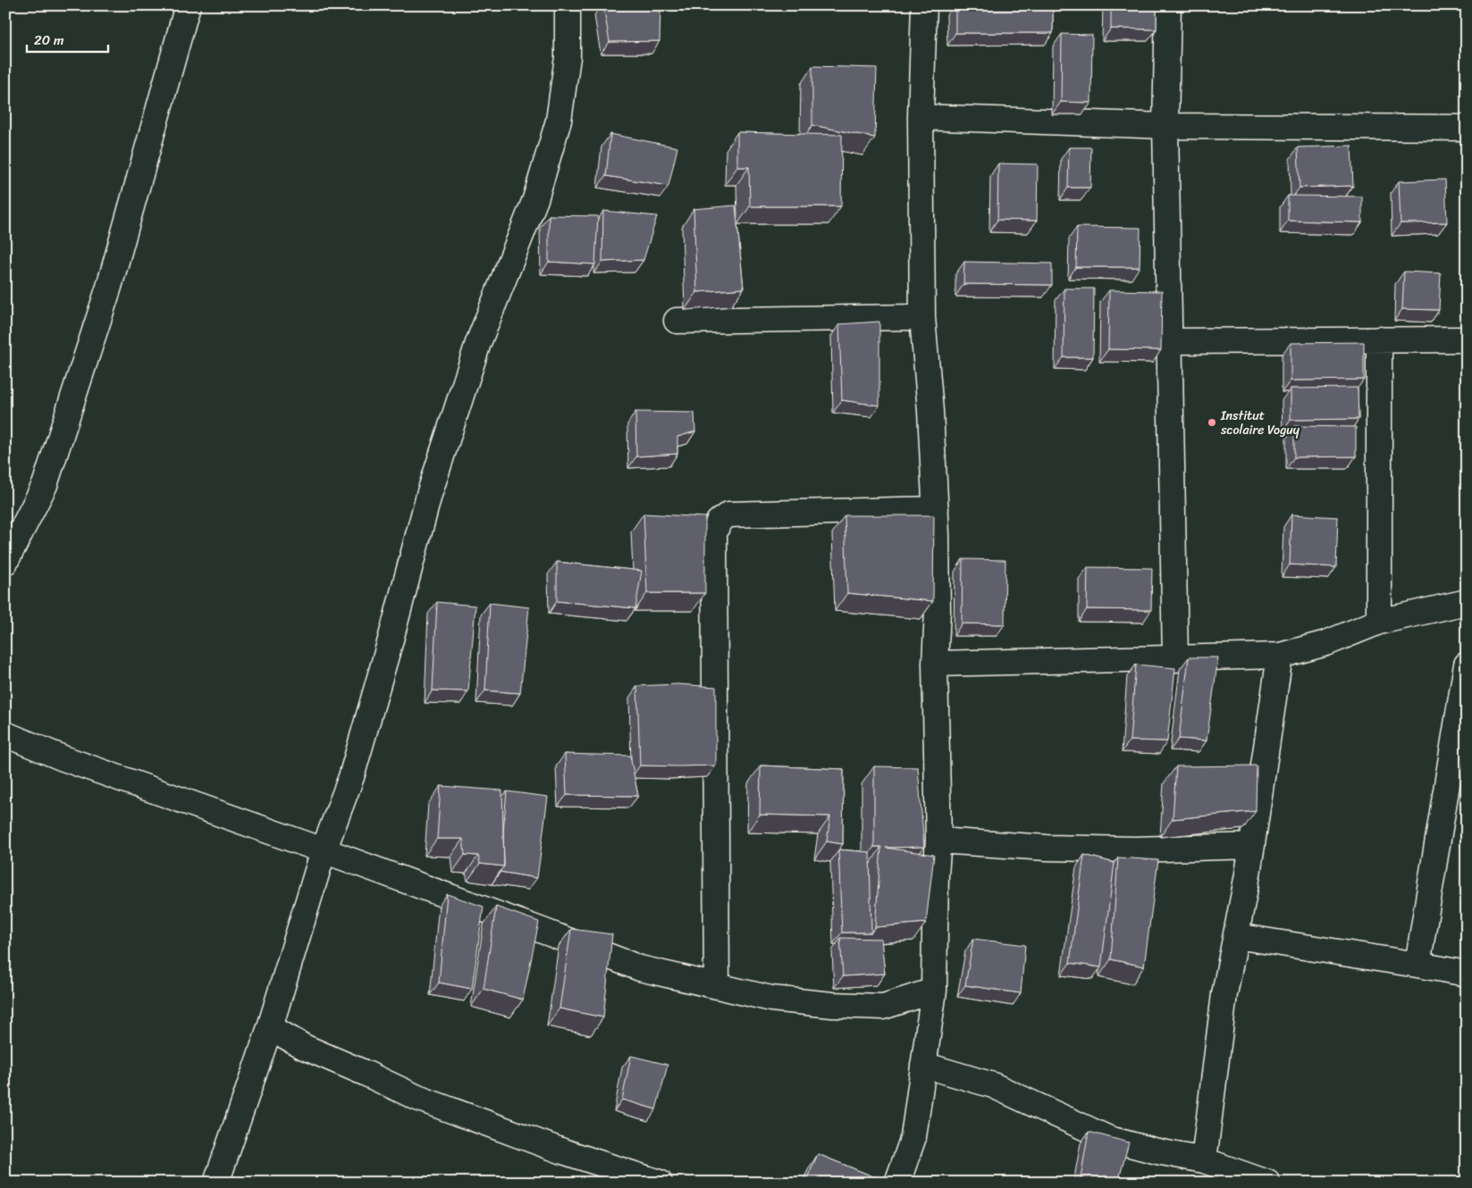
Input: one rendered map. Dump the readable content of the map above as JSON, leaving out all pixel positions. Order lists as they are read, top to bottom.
{
  "places": ["Institut scolaire Voguy"],
  "scale_bar": "20 m"
}
